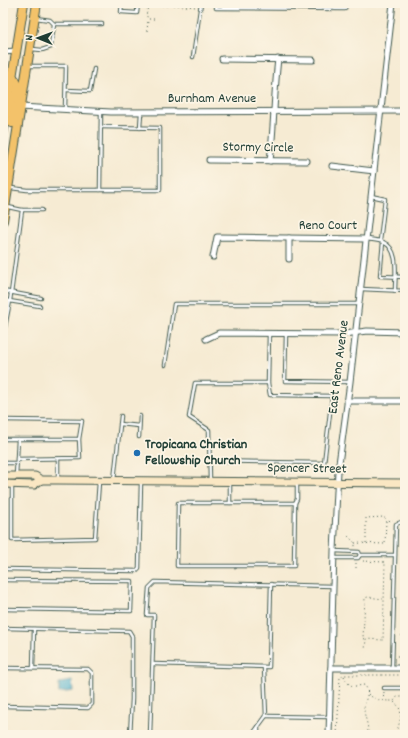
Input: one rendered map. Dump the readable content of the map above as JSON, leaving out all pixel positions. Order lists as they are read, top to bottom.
{
  "streets": {
    "street": [
      "Burnham Avenue",
      "Stormy Circle",
      "Reno Court",
      "East Reno Avenue",
      "Spencer Street"
    ]
  },
  "crossings": [
    ["Burnham Avenue", "East Reno Avenue"],
    ["Reno Court", "East Reno Avenue"],
    ["East Reno Avenue", "Spencer Street"]
  ],
  "places": ["Tropicana Christian Fellowship Church"],
  "north": "left"
}
